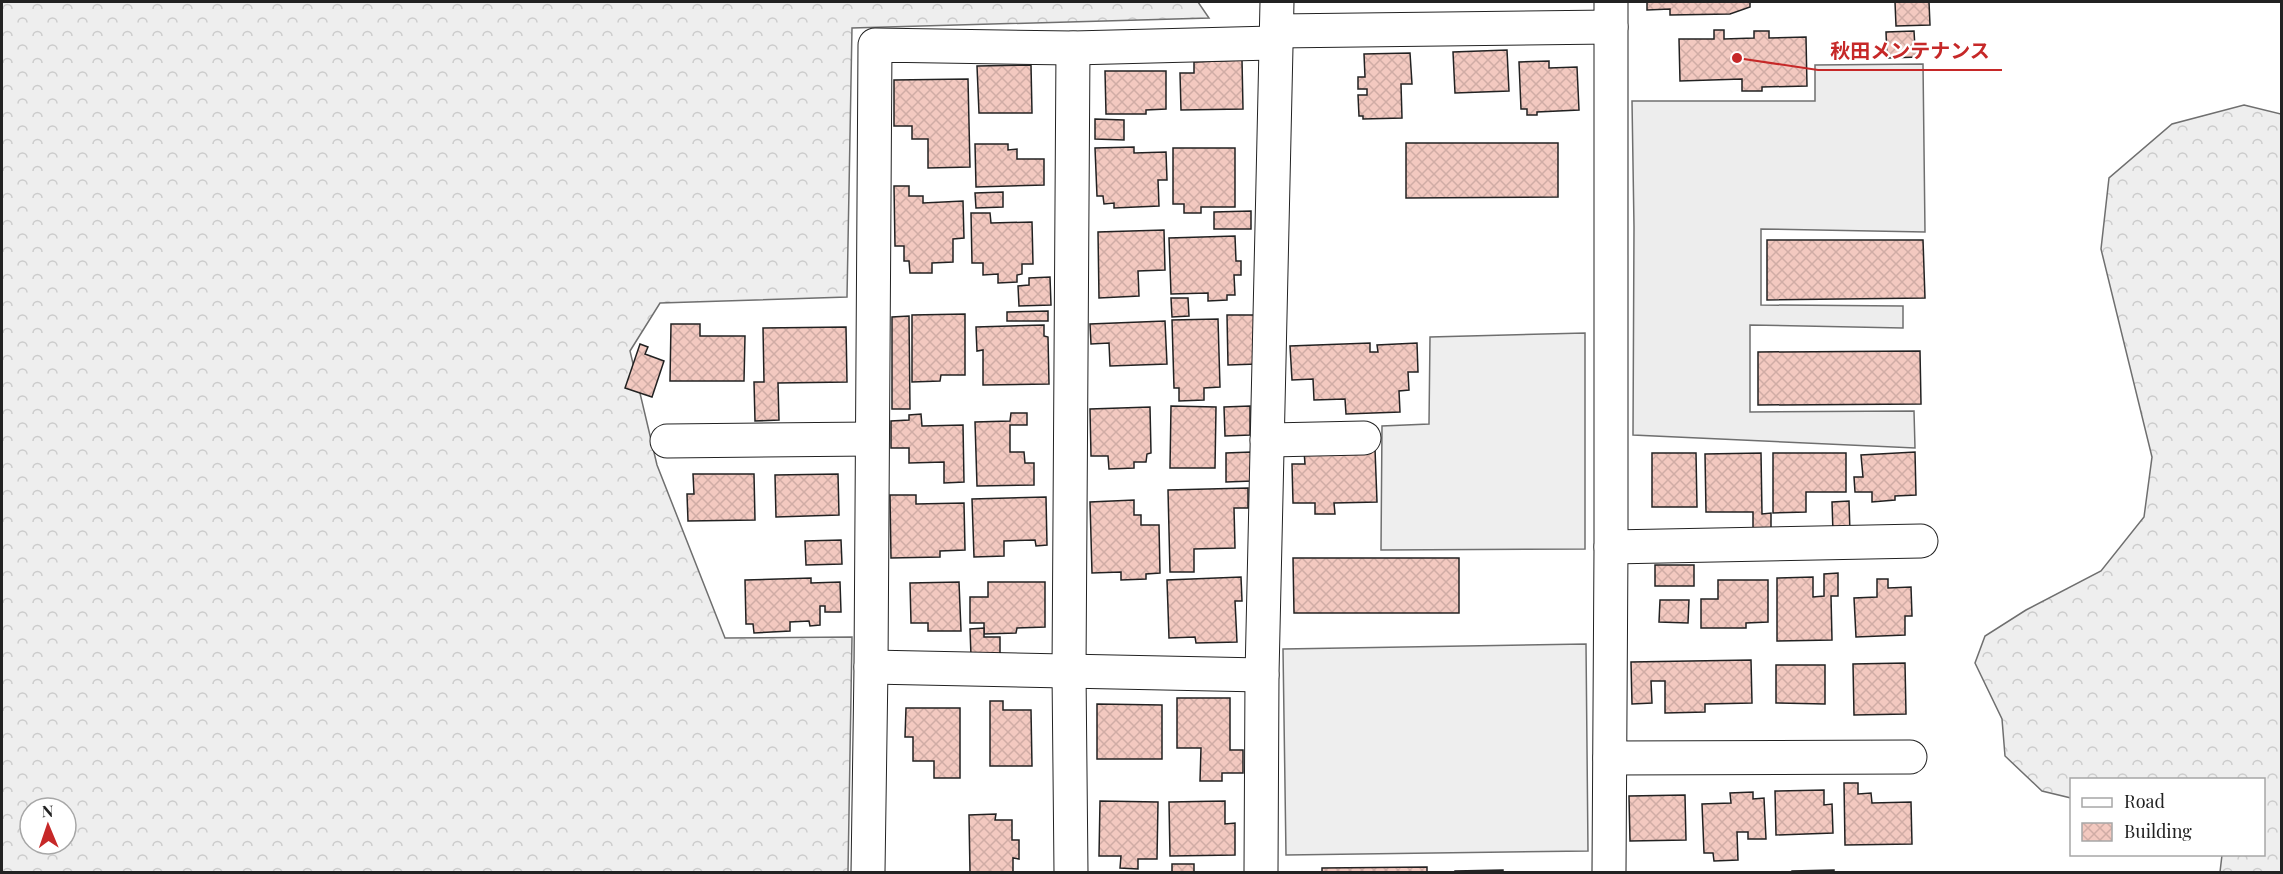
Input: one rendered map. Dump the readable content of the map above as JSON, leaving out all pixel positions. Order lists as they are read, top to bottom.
{
  "places": ["秋田メンテナンス"],
  "legend": ["Road", "Building"],
  "north": "top"
}
